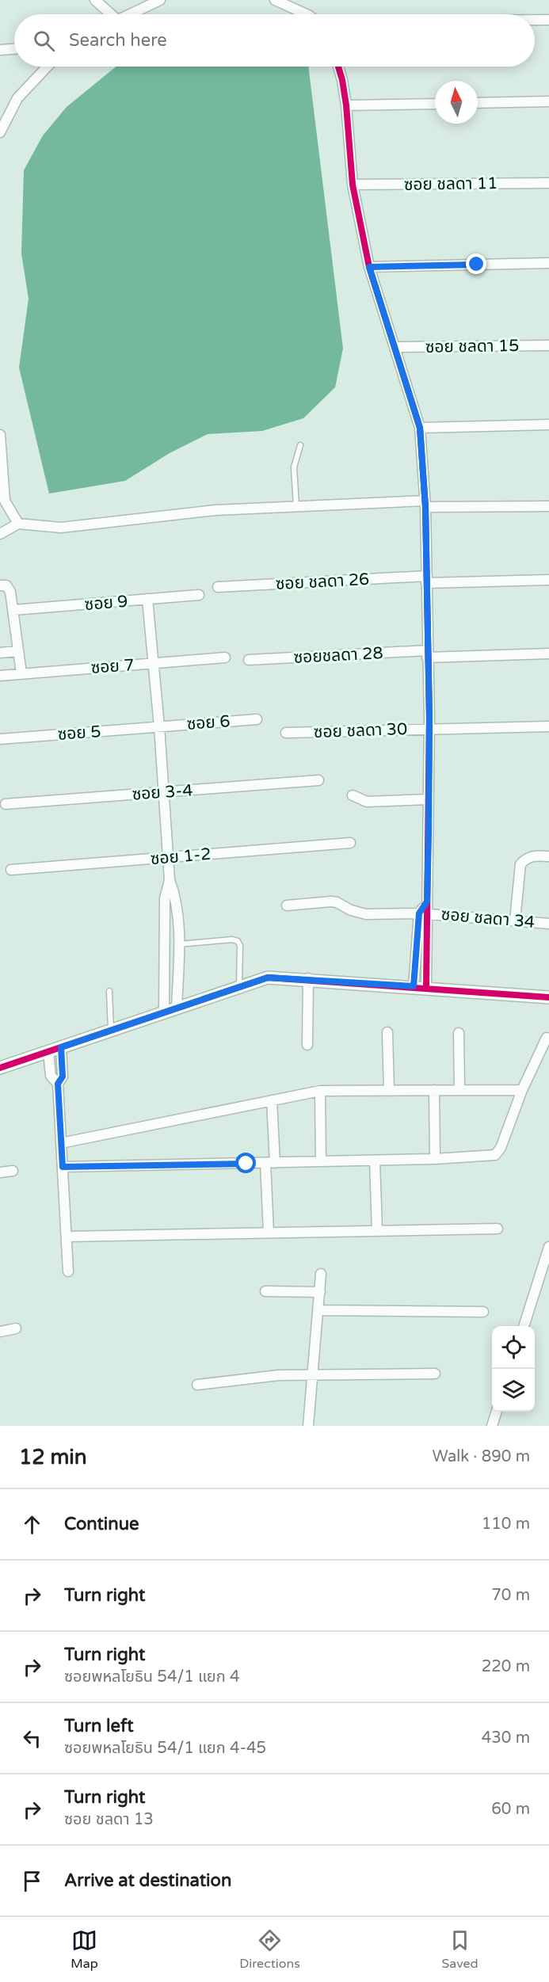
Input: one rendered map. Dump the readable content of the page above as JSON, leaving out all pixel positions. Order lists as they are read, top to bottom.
{
  "streets": {
    "street": [
      "ซอย ชลดา 11",
      "ซอย ชลดา 15",
      "ซอย ชลดา 26",
      "ซอย 9",
      "ซอยชลดา 28",
      "ซอย 7",
      "ซอย 6",
      "ซอย ชลดา 30",
      "ซอย 5",
      "ซอย 3-4",
      "ซอย 1-2",
      "ซอย ชลดา 34"
    ]
  },
  "crossings": [
    ["ซอย 6", "ซอย 5"]
  ],
  "north": "top",
  "page": {
    "search": "Search here",
    "heading": ["12 min", "Walk · 890 m"],
    "list": [
      ["Continue", "110 m"],
      ["Turn right", "70 m"],
      ["Turn right", "ซอยพหลโยธิน 54/1 แยก 4", "220 m"],
      ["Turn left", "ซอยพหลโยธิน 54/1 แยก 4-45", "430 m"],
      ["Turn right", "ซอย ชลดา 13", "60 m"],
      "Arrive at destination"
    ],
    "nav": ["Map", "Directions", "Saved"]
  }
}
